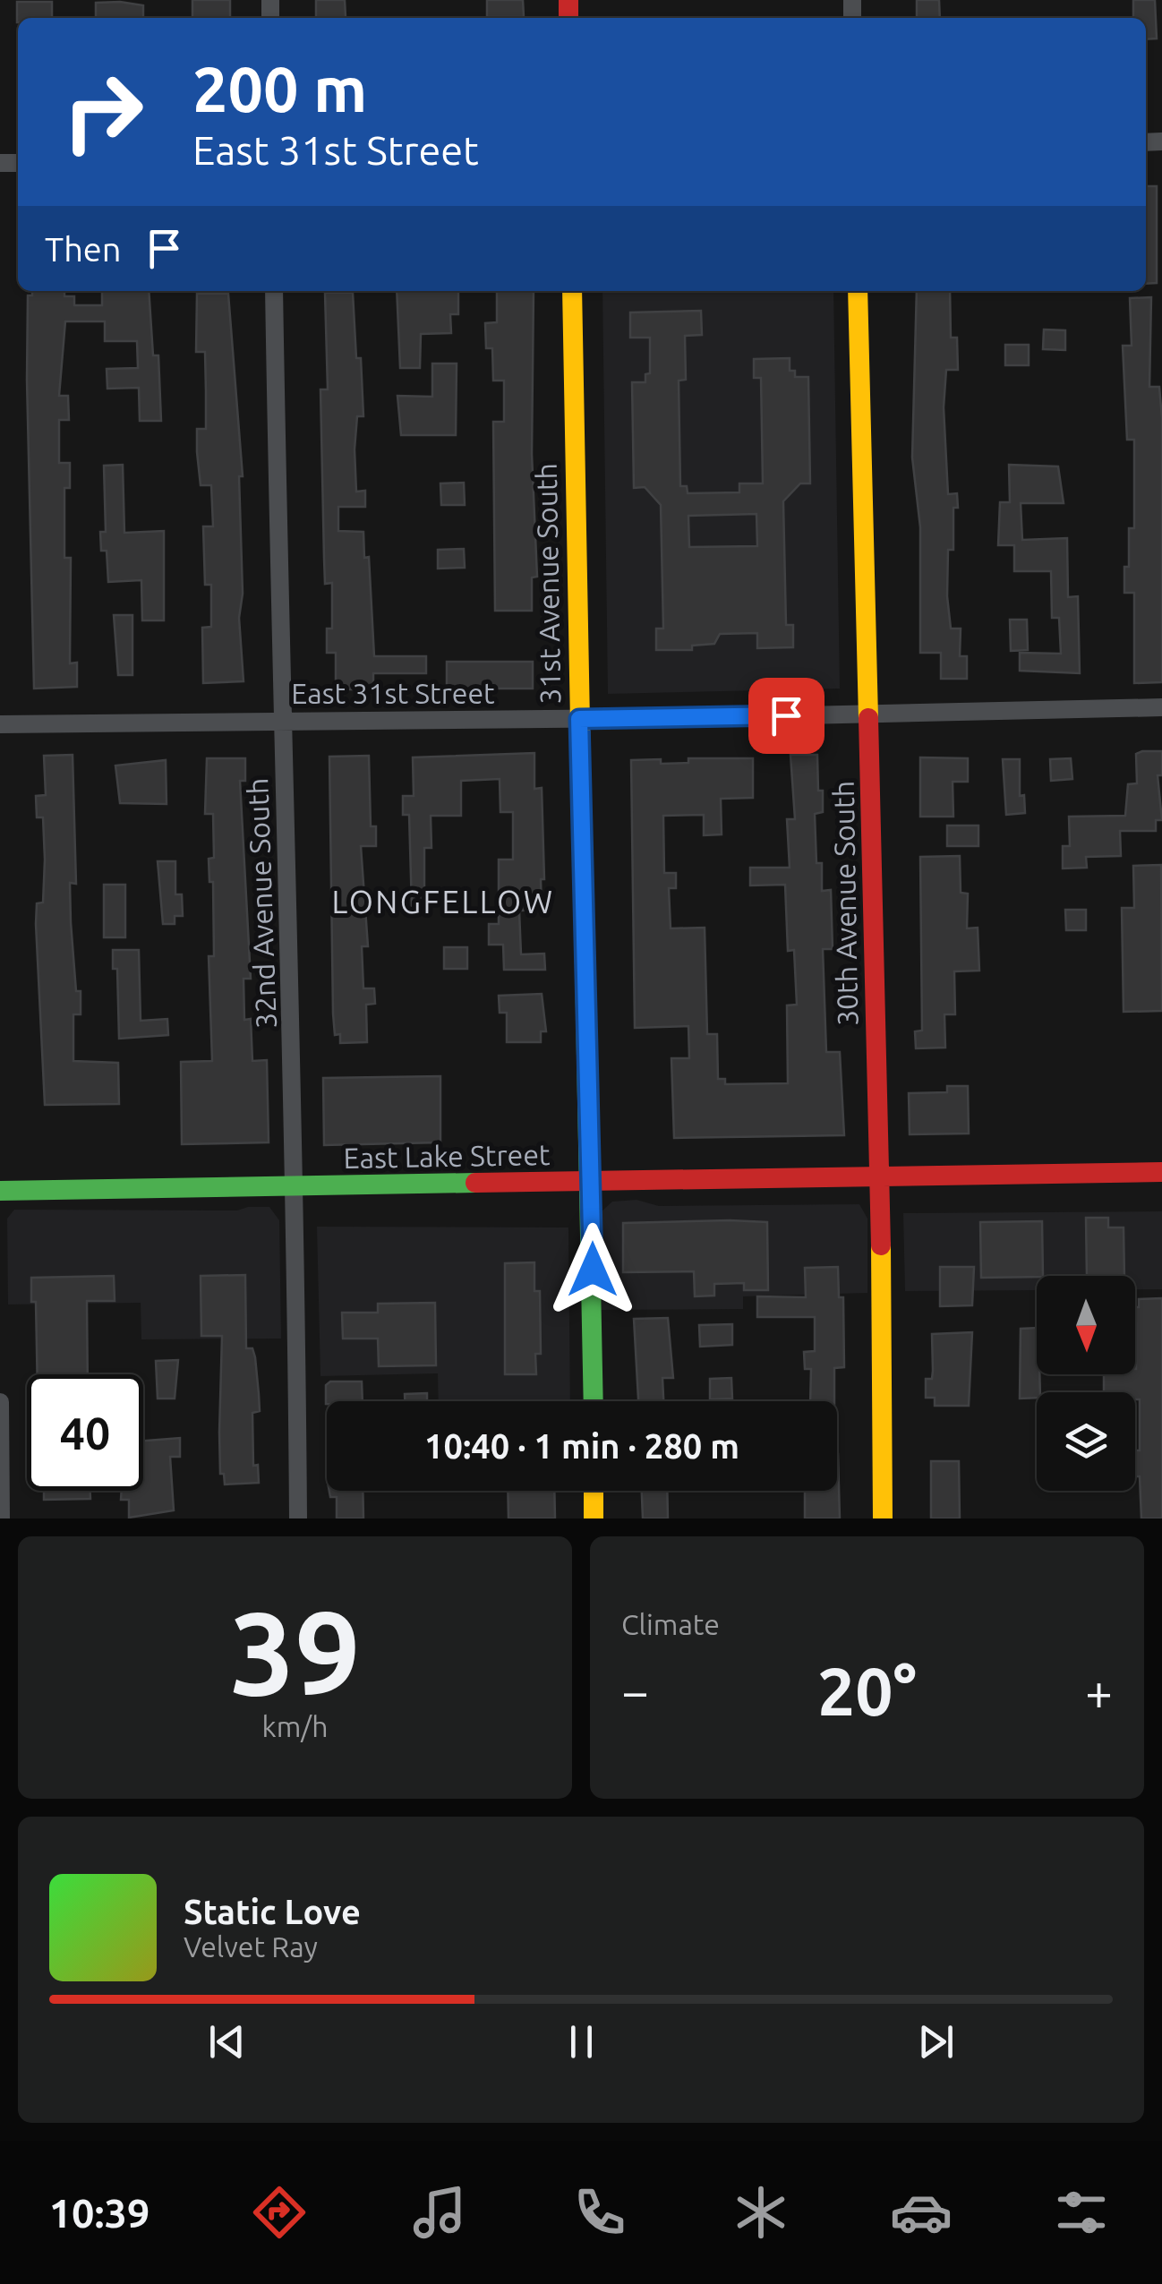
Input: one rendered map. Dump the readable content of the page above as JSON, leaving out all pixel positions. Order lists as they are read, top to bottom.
{
  "streets": {
    "street": [
      "31st Avenue South",
      "East 31st Street",
      "32nd Avenue South",
      "30th Avenue South",
      "East Lake Street"
    ]
  },
  "crossings": [
    ["31st Avenue South", "East 31st Street"],
    ["31st Avenue South", "East Lake Street"],
    ["East 31st Street", "32nd Avenue South"],
    ["East 31st Street", "30th Avenue South"],
    ["32nd Avenue South", "East Lake Street"],
    ["30th Avenue South", "East Lake Street"]
  ],
  "districts": ["LONGFELLOW"],
  "north": "bottom",
  "page": {
    "turn": ["200 m", "East 31st Street"],
    "then": "Then",
    "limit": "40",
    "trip": "10:40 · 1 min · 280 m",
    "tile": [
      ["39", "km/h"],
      "Climate"
    ],
    "heat": ["−", "20°", "+"],
    "song": ["Static Love", "Velvet Ray"],
    "tabs": "10:39"
  }
}
